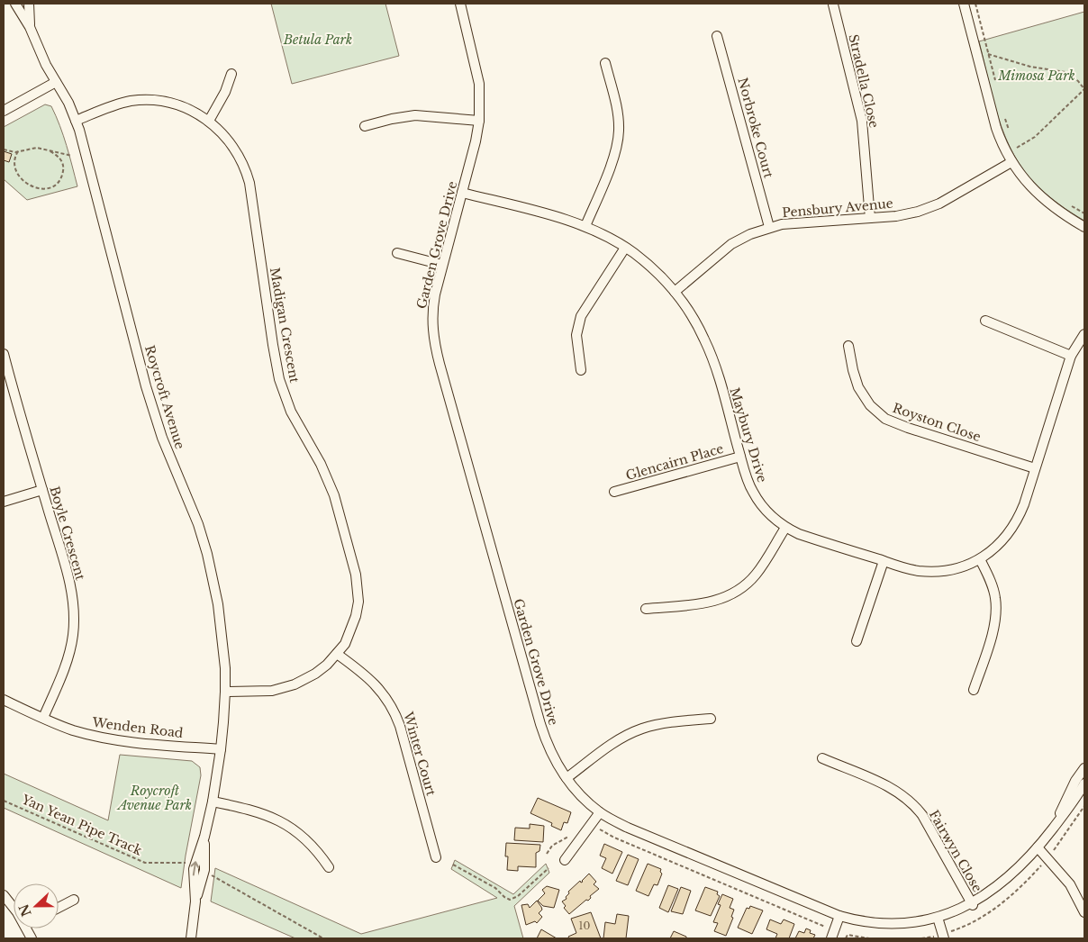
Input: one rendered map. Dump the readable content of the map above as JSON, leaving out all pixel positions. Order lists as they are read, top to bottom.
{
  "streets": {
    "street": [
      "Stradella Close",
      "Norbroke Court",
      "Pensbury Avenue",
      "Garden Grove Drive",
      "Madigan Crescent",
      "Roycroft Avenue",
      "Royston Close",
      "Maybury Drive",
      "Glencairn Place",
      "Boyle Crescent",
      "Wenden Road",
      "Winter Court",
      "Fairwyn Close"
    ],
    "path": ["Yan Yean Pipe Track"]
  },
  "crossings": [
    ["Stradella Close", "Pensbury Avenue"],
    ["Norbroke Court", "Pensbury Avenue"],
    ["Pensbury Avenue", "Maybury Drive"],
    ["Garden Grove Drive", "Maybury Drive"],
    ["Garden Grove Drive", "Fairwyn Close"],
    ["Madigan Crescent", "Roycroft Avenue"],
    ["Madigan Crescent", "Winter Court"],
    ["Roycroft Avenue", "Wenden Road"],
    ["Roycroft Avenue", "Yan Yean Pipe Track"],
    ["Royston Close", "Maybury Drive"],
    ["Maybury Drive", "Glencairn Place"],
    ["Boyle Crescent", "Wenden Road"]
  ],
  "parks": ["Betula Park", "Mimosa Park", "Roycroft Avenue Park"],
  "house_numbers": ["10"],
  "north": "left"
}
